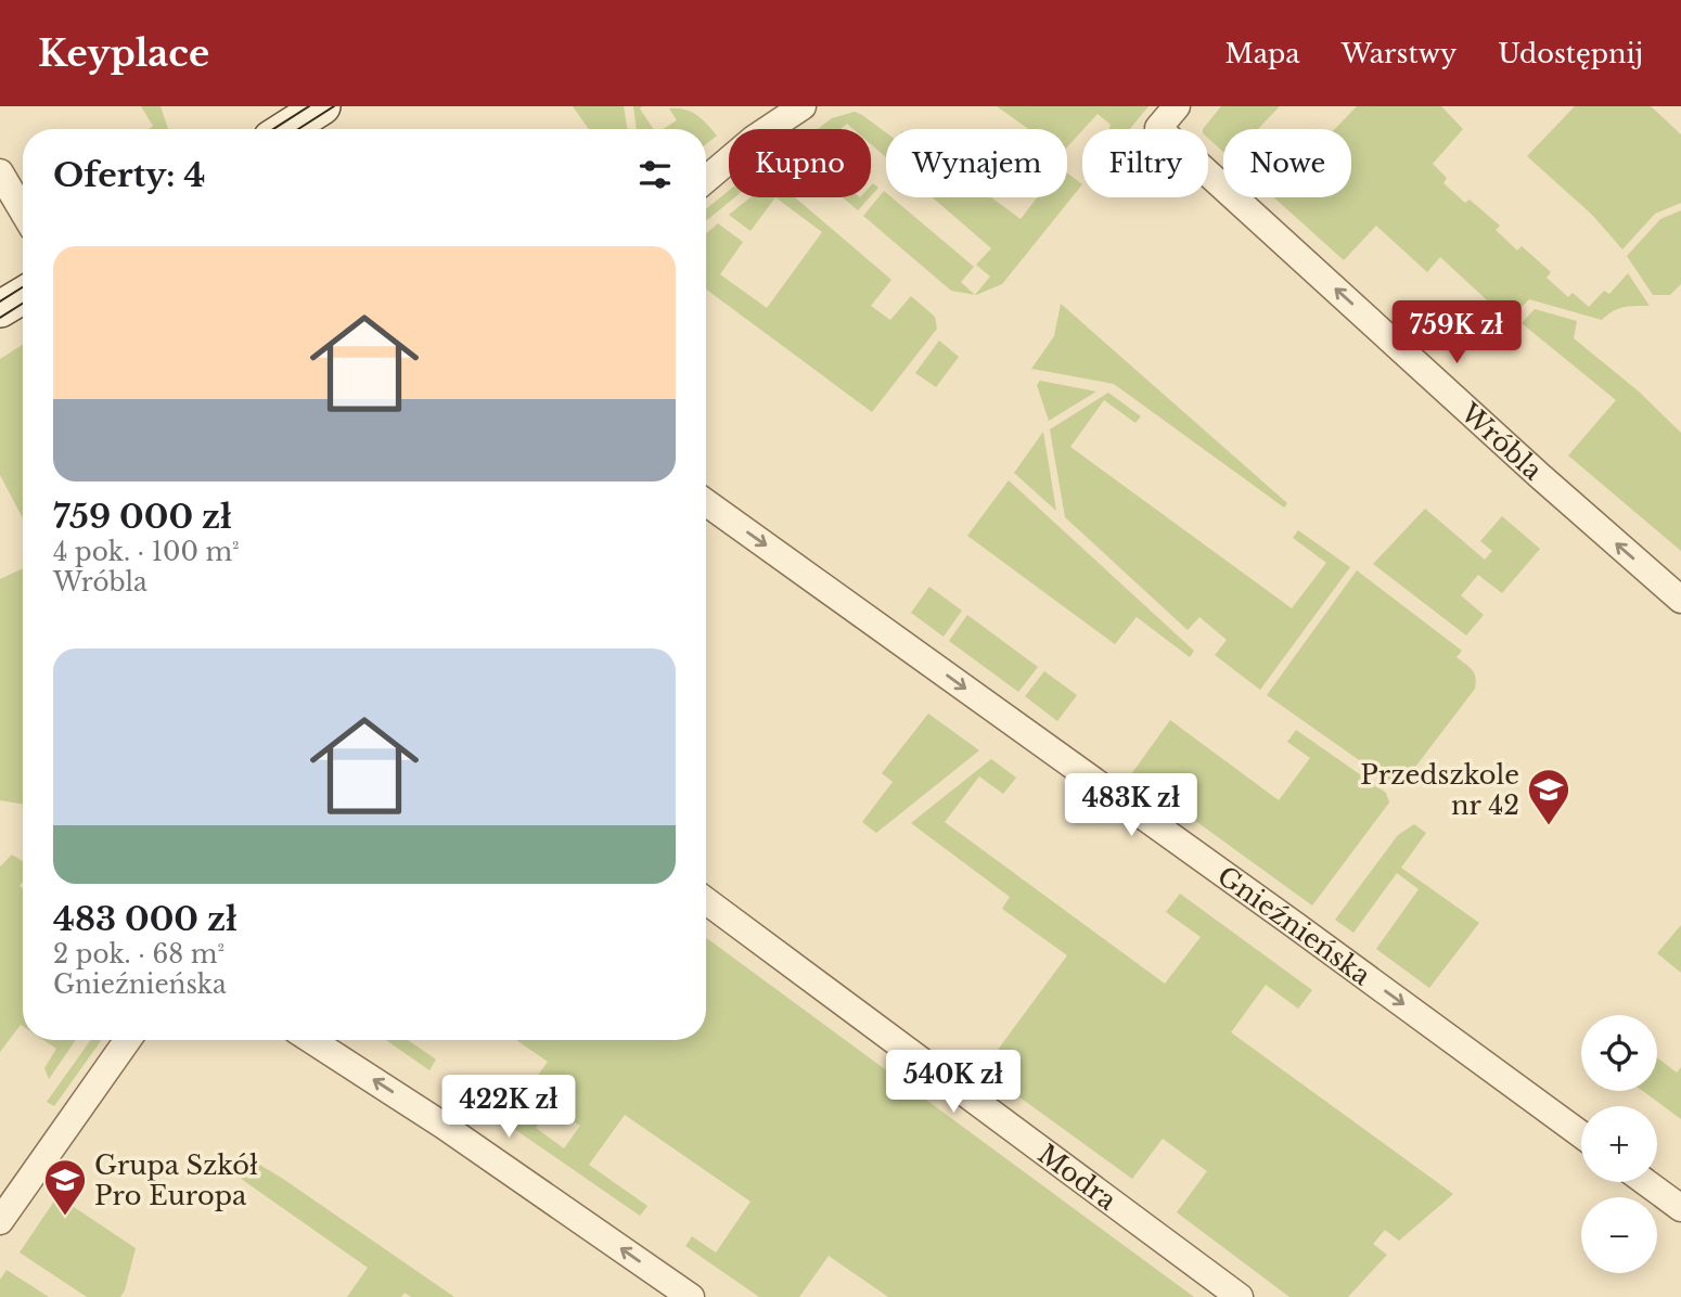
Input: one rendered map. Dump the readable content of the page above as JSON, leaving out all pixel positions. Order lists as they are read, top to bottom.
{
  "streets": {
    "street": ["Wróbla", "Gnieźnieńska", "Modra"]
  },
  "one_way": ["Wróbla", "Gnieźnieńska"],
  "places": {
    "school or university": ["Przedszkole nr 42", "Grupa Szkół Pro Europa"]
  },
  "page": {
    "header": "Keyplace",
    "nav": ["Mapa", "Warstwy", "Udostępnij"],
    "chip": [
      "Kupno",
      "Wynajem",
      "Filtry",
      "Nowe"
    ],
    "heading": "Oferty: 4",
    "list": [
      {
        "name": "759 000 zł",
        "note": "4 pok. · 100 m² · Wróbla"
      },
      {
        "name": "483 000 zł",
        "note": "2 pok. · 68 m² · Gnieźnieńska"
      }
    ],
    "price": [
      "759K zł",
      "483K zł",
      "540K zł",
      "422K zł"
    ],
    "map_buttons": ["+", "−"]
  }
}
